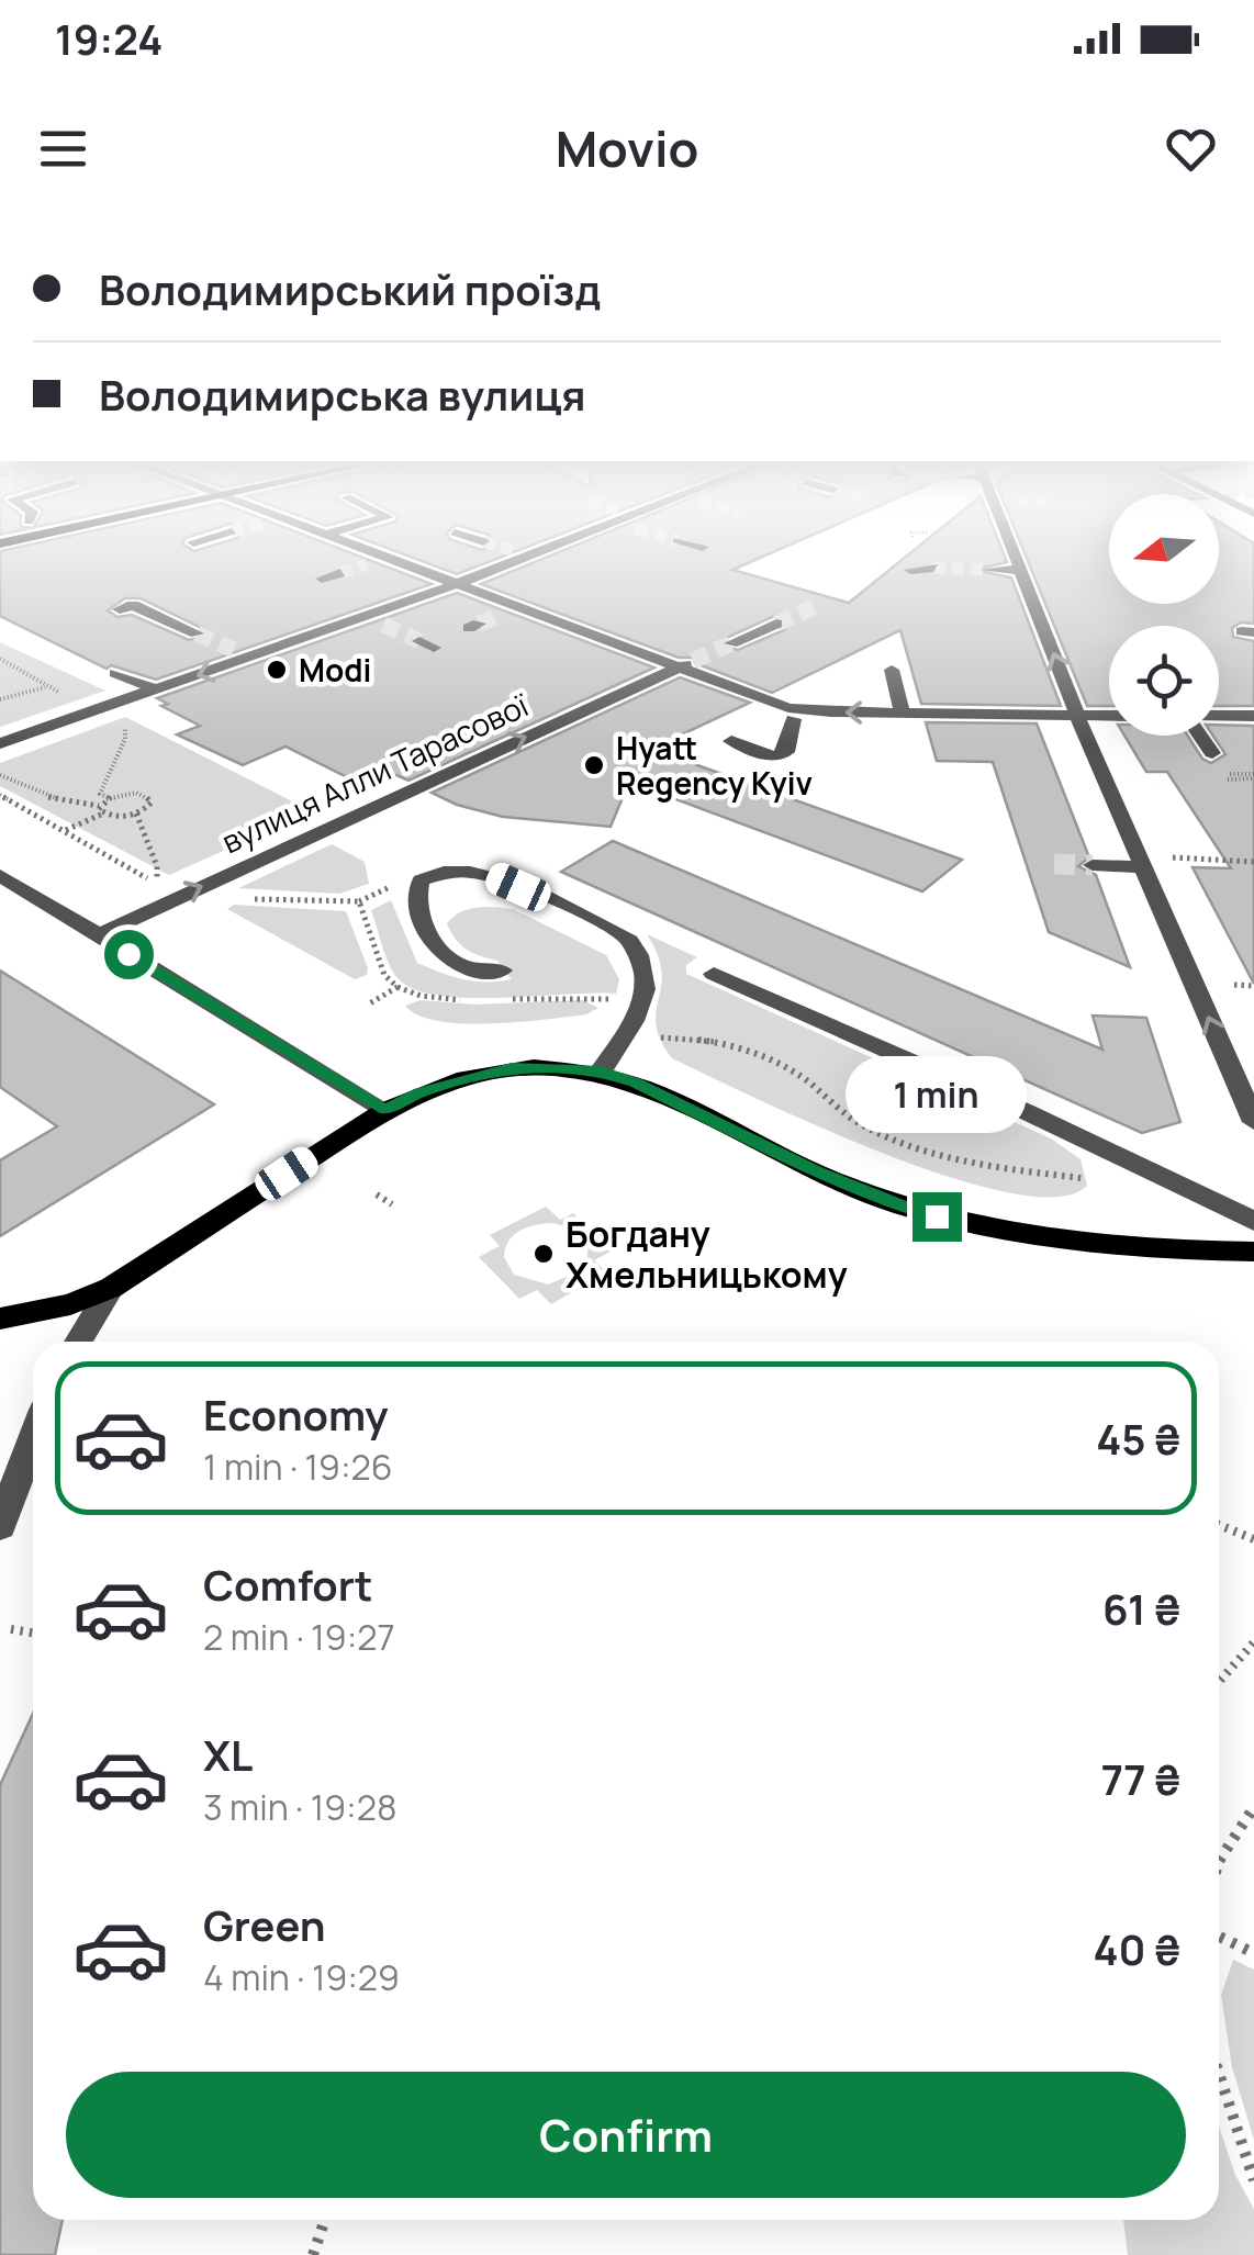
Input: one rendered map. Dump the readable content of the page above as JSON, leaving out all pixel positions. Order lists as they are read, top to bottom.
{
  "streets": {
    "street": ["вулиця Алли Тарасової"]
  },
  "places": ["Modi", "Hyatt Regency Kyiv", "Богдану Хмельницькому"],
  "north": "left",
  "page": {
    "status": "19:24",
    "header": "Movio",
    "banner": ["Володимирський проїзд", "Володимирська вулиця"],
    "bubble": "1 min",
    "list": [
      {
        "name": "Economy",
        "note": "1 min · 19:26",
        "value": "45 ₴"
      },
      {
        "name": "Comfort",
        "note": "2 min · 19:27",
        "value": "61 ₴"
      },
      {
        "name": "XL",
        "note": "3 min · 19:28",
        "value": "77 ₴"
      },
      {
        "name": "Green",
        "note": "4 min · 19:29",
        "value": "40 ₴"
      }
    ],
    "buttons": "Confirm"
  }
}
